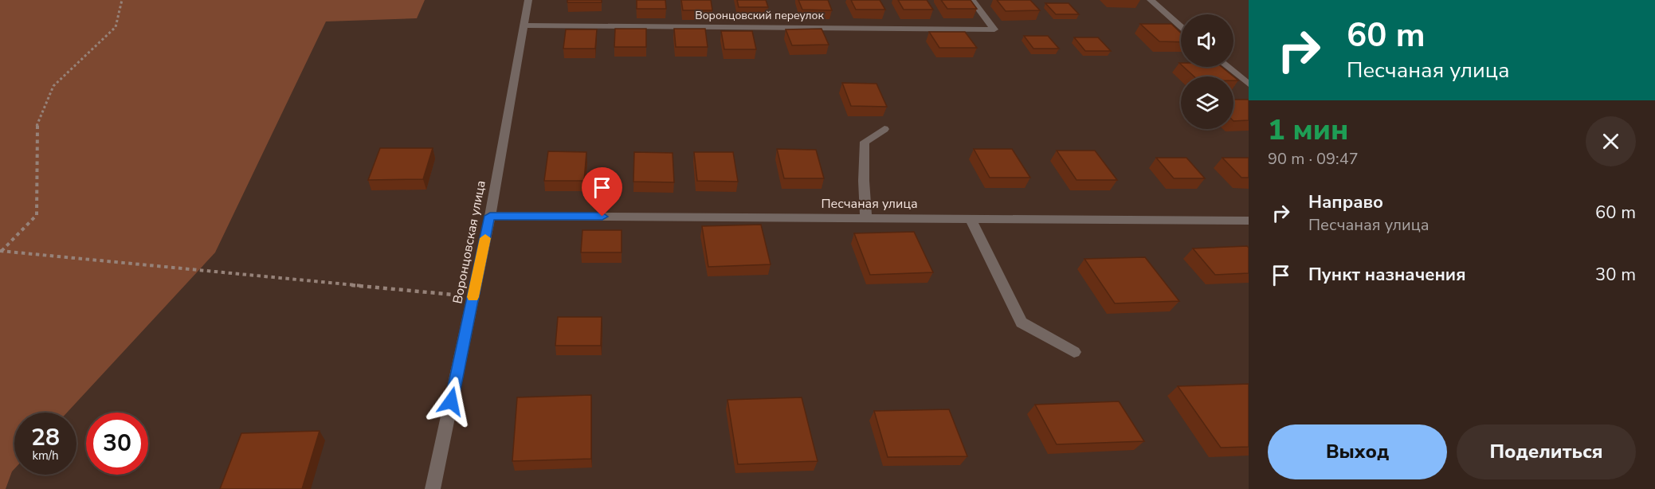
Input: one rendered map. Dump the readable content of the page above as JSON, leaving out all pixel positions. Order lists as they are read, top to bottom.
{
  "streets": {
    "street": ["Воронцовский переулок", "Песчаная улица", "Воронцовская улица"]
  },
  "crossings": [
    ["Воронцовский переулок", "Воронцовская улица"],
    ["Песчаная улица", "Воронцовская улица"]
  ],
  "page": {
    "turn": ["60 m", "Песчаная улица"],
    "heading": ["1 мин", "90 m · 09:47"],
    "list": [
      {
        "name": "Направо",
        "note": "Песчаная улица",
        "value": "60 m"
      },
      {
        "name": "Пункт назначения",
        "value": "30 m"
      }
    ],
    "speed": "28 km/h",
    "limit": "30",
    "buttons": ["Выход", "Поделиться"]
  }
}
